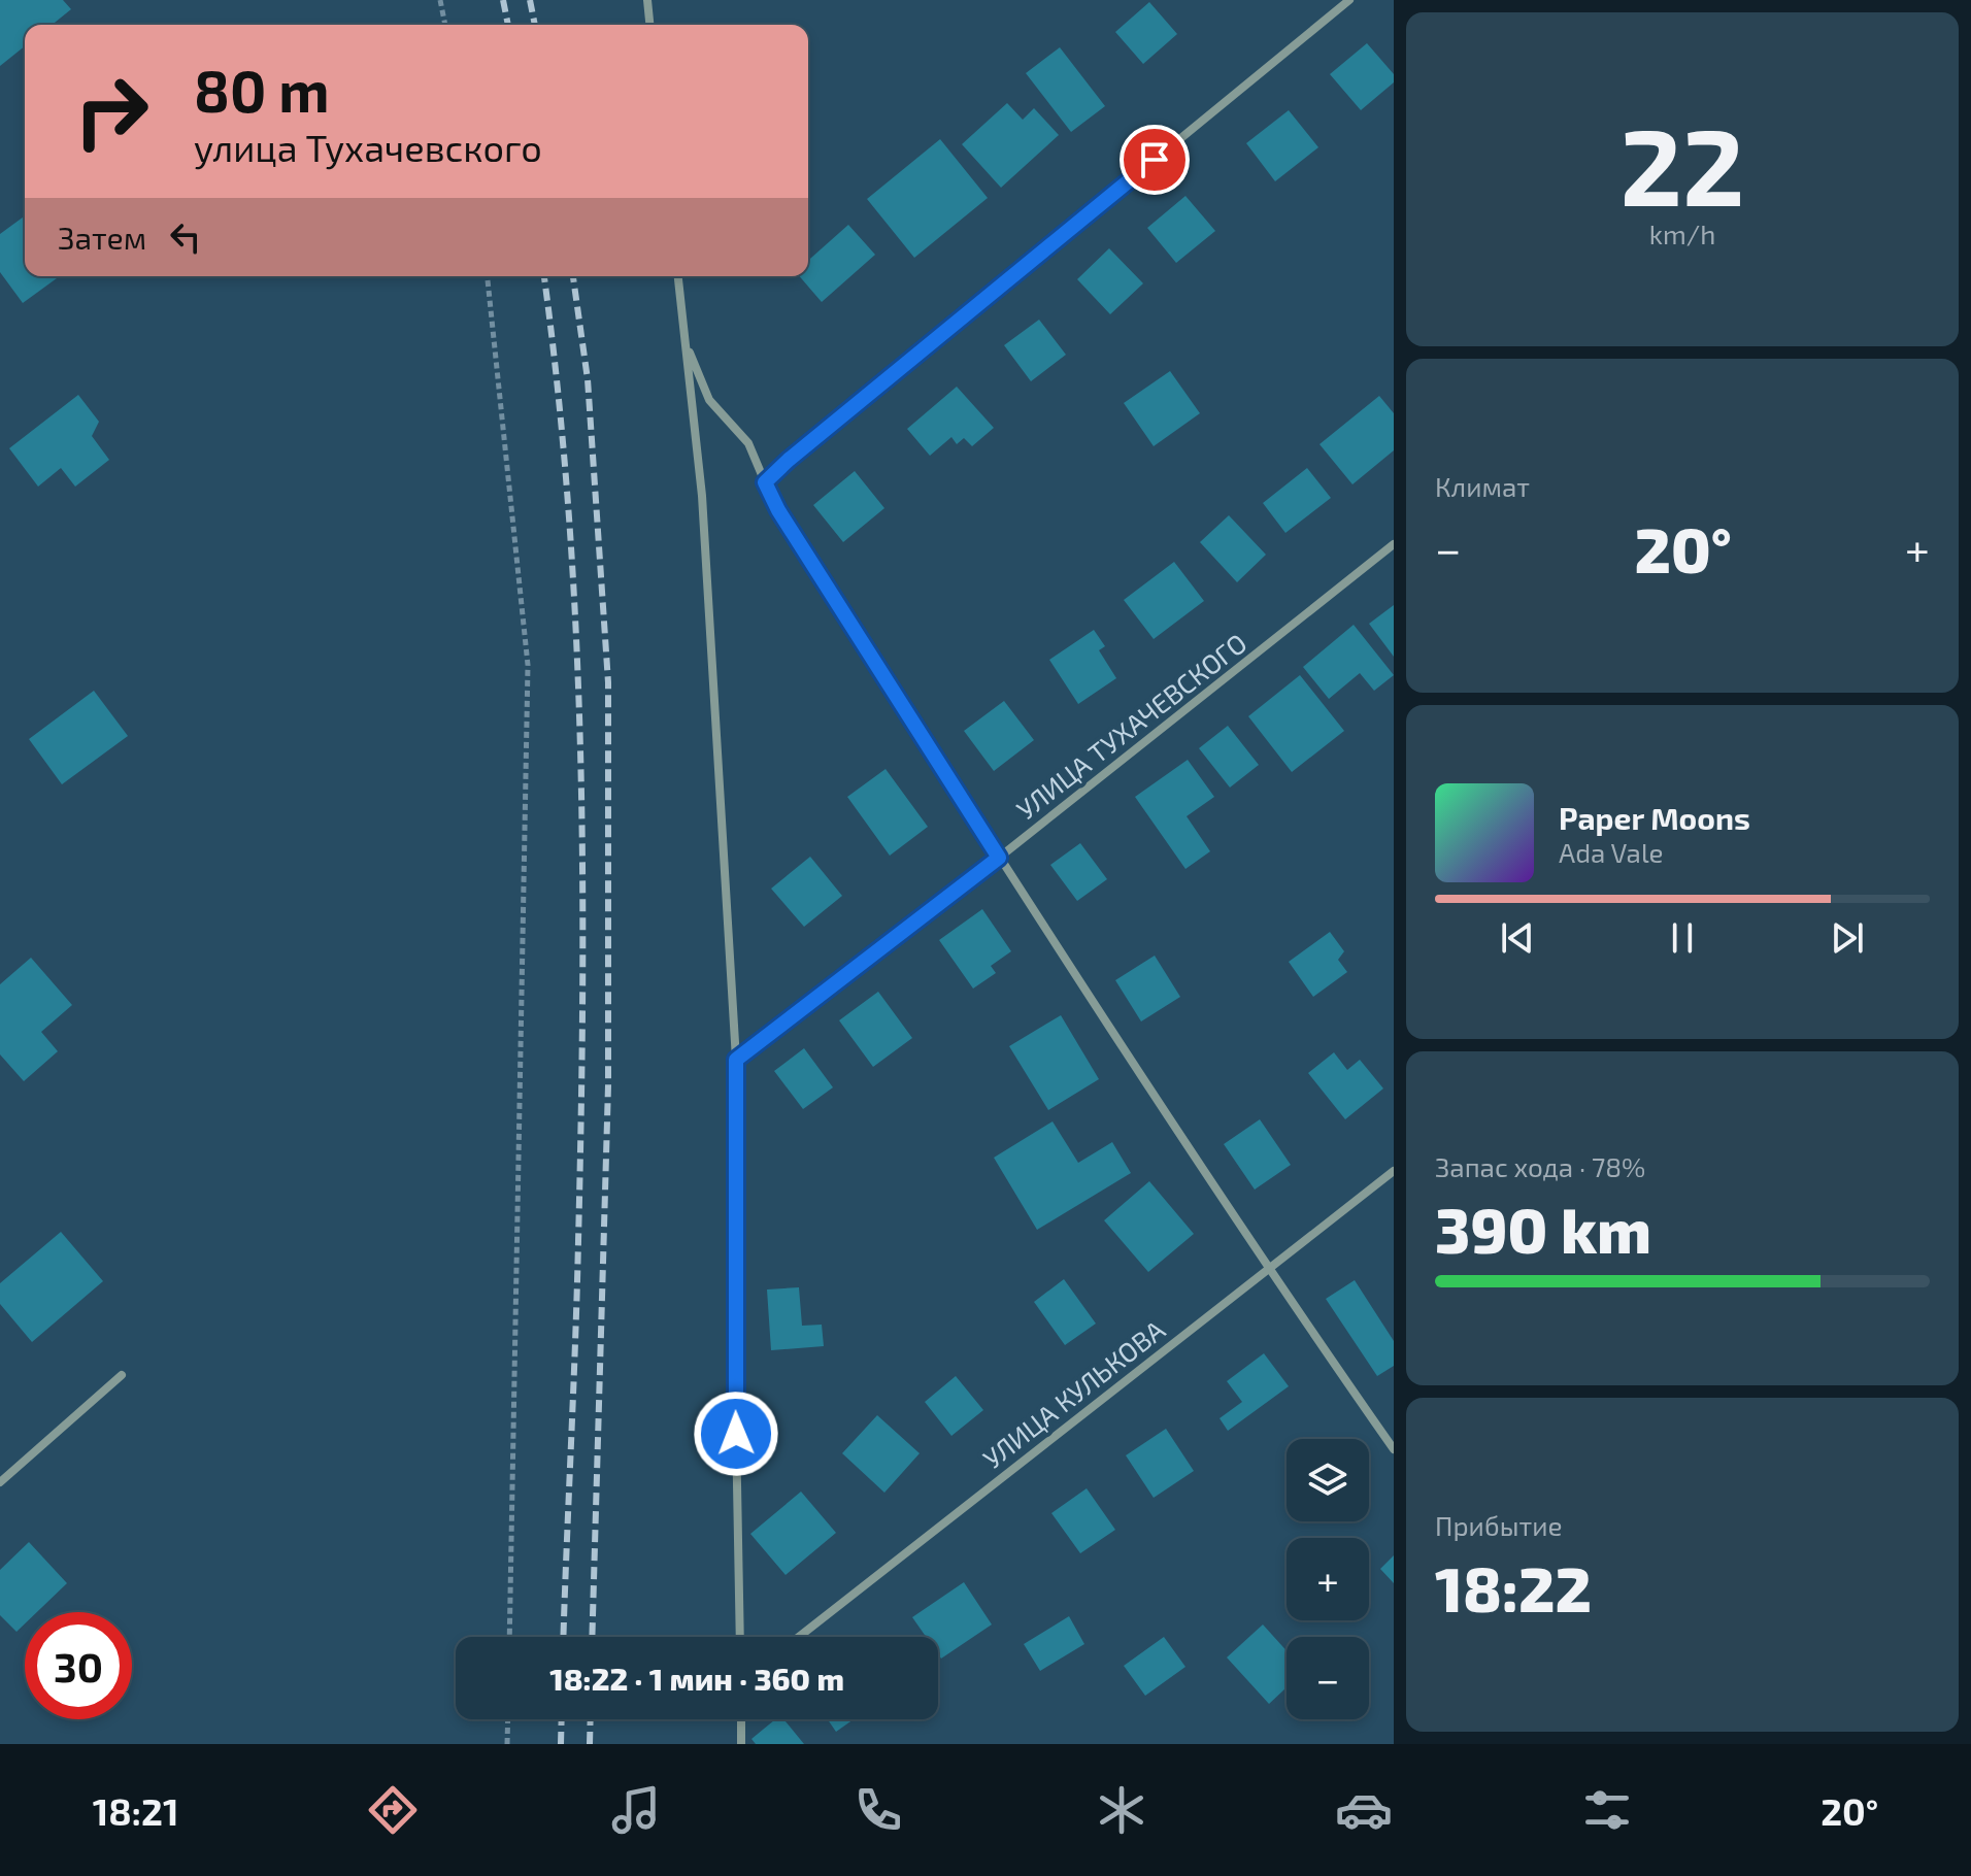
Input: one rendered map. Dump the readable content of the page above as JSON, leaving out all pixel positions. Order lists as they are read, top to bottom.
{
  "streets": {
    "street": ["УЛИЦА ТУХАЧЕВСКОГО", "УЛИЦА КУЛЬКОВА"]
  },
  "page": {
    "tile": [
      ["22", "km/h"],
      "Климат",
      ["Запас хода · 78%", "390 km"],
      ["Прибытие", "18:22"]
    ],
    "turn": ["80 m", "улица Тухачевского"],
    "then": "Затем",
    "heat": ["−", "20°", "+"],
    "song": ["Paper Moons", "Ada Vale"],
    "map_buttons": ["+", "−"],
    "limit": "30",
    "trip": "18:22 · 1 мин · 360 m",
    "tabs": ["18:21", "20°"]
  }
}
